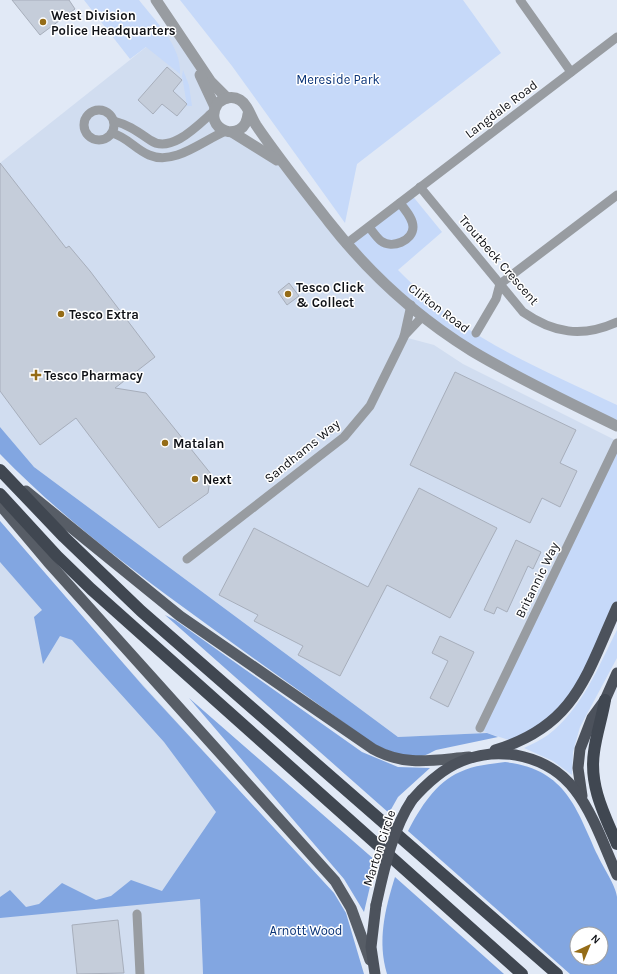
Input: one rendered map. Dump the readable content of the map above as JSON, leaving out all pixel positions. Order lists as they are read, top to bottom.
{
  "streets": {
    "highway": ["Marton Circle"],
    "street": [
      "Langdale Road",
      "Troutbeck Crescent",
      "Clifton Road",
      "Sandhams Way",
      "Britannic Way"
    ]
  },
  "crossings": [
    ["Langdale Road", "Troutbeck Crescent"],
    ["Langdale Road", "Clifton Road"],
    ["Clifton Road", "Sandhams Way"]
  ],
  "parks": ["Mereside Park", "Arnott Wood"],
  "places": {
    "other": [
      "West Division Police Headquarters",
      "Tesco Click & Collect",
      "Tesco Extra",
      "Matalan",
      "Next"
    ],
    "health": ["Tesco Pharmacy"]
  },
  "north": "top right"
}
